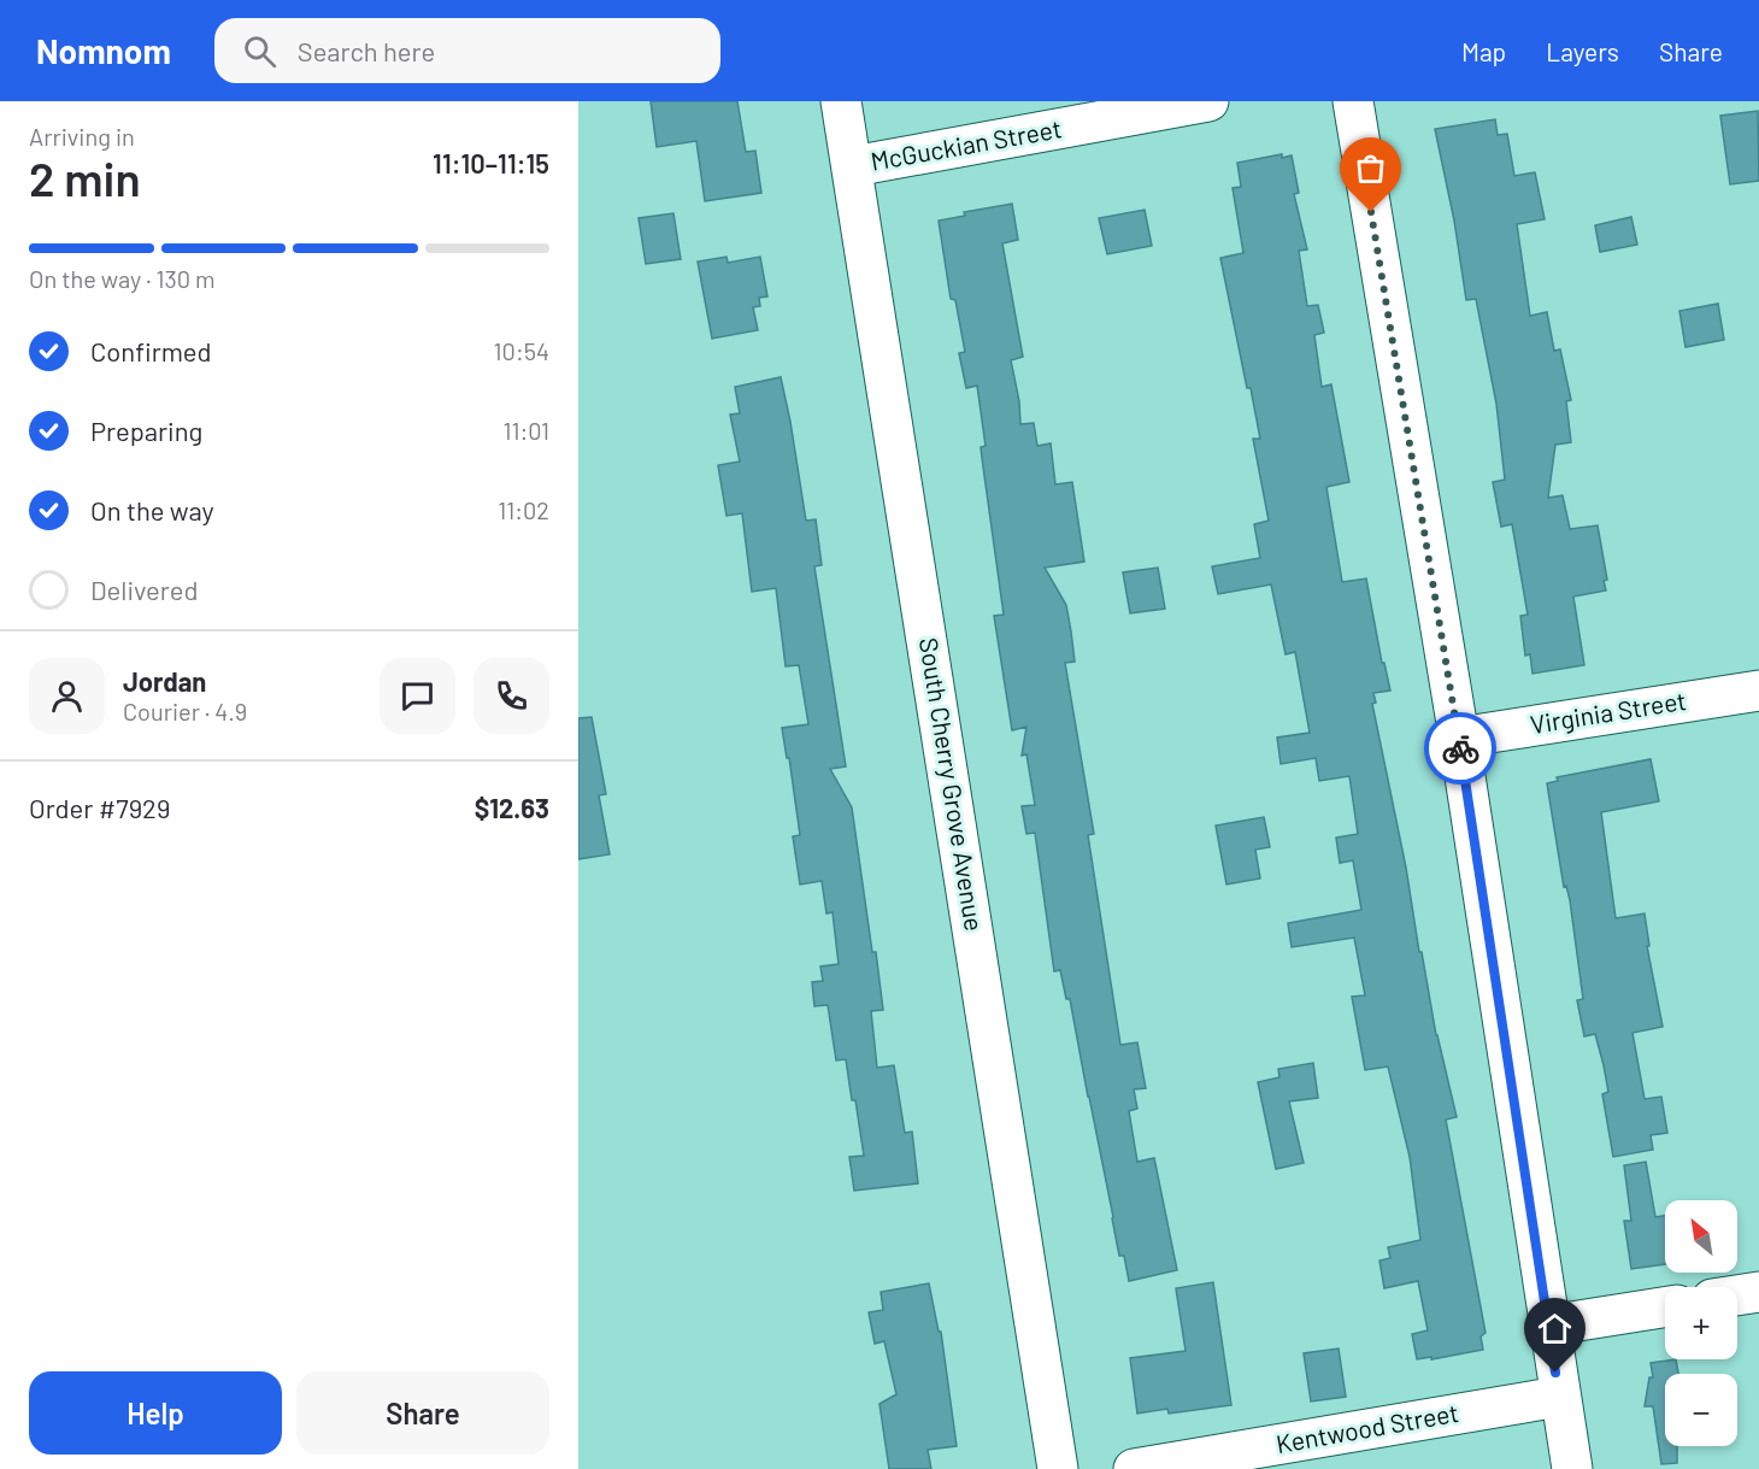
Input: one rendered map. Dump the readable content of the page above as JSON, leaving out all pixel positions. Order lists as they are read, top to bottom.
{
  "streets": {
    "street": [
      "McGuckian Street",
      "Virginia Street",
      "South Cherry Grove Avenue",
      "Kentwood Street"
    ]
  },
  "crossings": [
    ["McGuckian Street", "South Cherry Grove Avenue"]
  ],
  "north": "top left",
  "page": {
    "header": "Nomnom",
    "search": "Search here",
    "nav": ["Map", "Layers", "Share"],
    "heading": ["2 min", "Arriving in", "11:10–11:15"],
    "panel": [
      "Jordan",
      "Courier · 4.9",
      "Order #7929",
      "$12.63"
    ],
    "bar": "On the way · 130 m",
    "list": [
      ["Confirmed", "10:54"],
      ["Preparing", "11:01"],
      ["On the way", "11:02"],
      "Delivered"
    ],
    "map_buttons": ["+", "−"],
    "buttons": ["Help", "Share"]
  }
}
